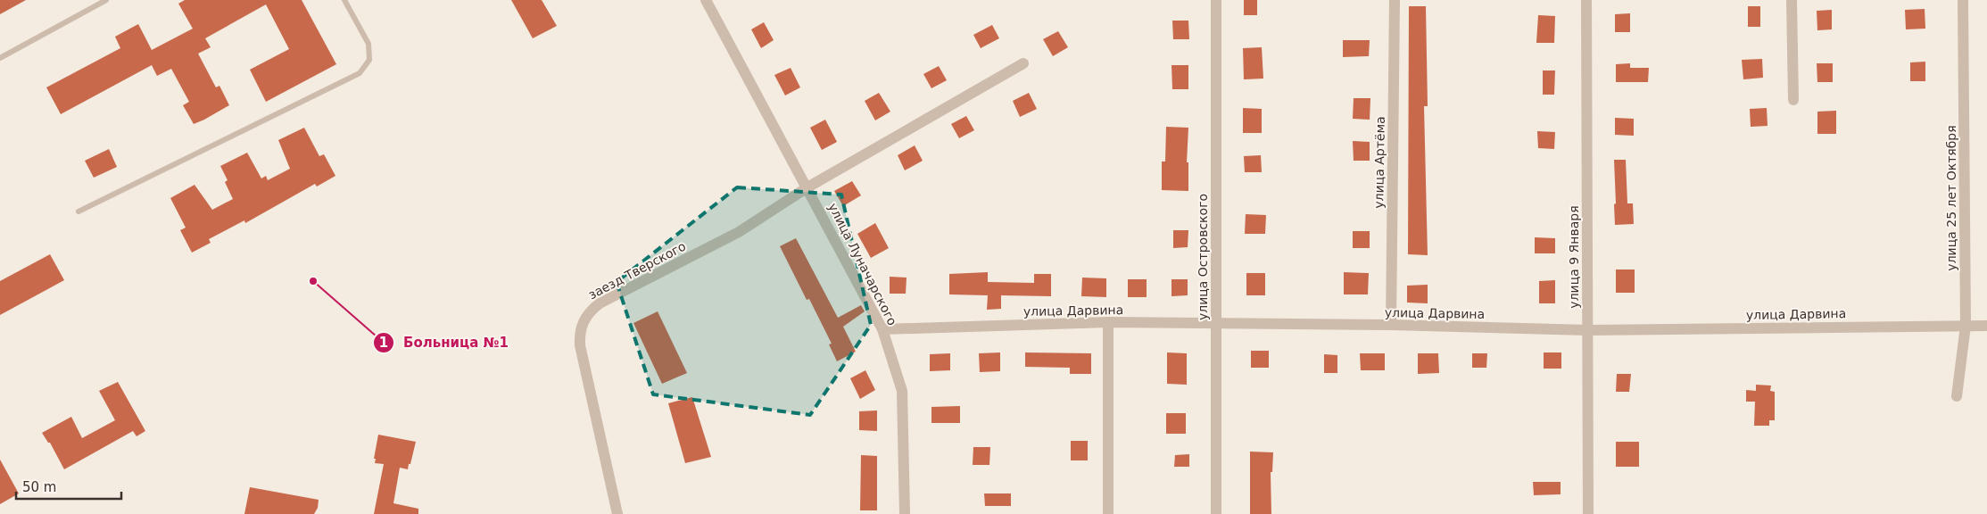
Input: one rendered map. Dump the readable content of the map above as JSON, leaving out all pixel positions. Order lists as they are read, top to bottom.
{
  "streets": {
    "street": [
      "улица Артёма",
      "улица 25 лет Октября",
      "улица Островского",
      "улица 9 Января",
      "улица Луначарского",
      "заезд Тверского",
      "улица Дарвина"
    ]
  },
  "crossings": [
    ["улица Артёма", "улица Дарвина"],
    ["улица 25 лет Октября", "улица Дарвина"],
    ["улица Островского", "улица Дарвина"],
    ["улица 9 Января", "улица Дарвина"],
    ["улица Луначарского", "заезд Тверского"],
    ["улица Луначарского", "улица Дарвина"]
  ],
  "places": ["Больница №1"],
  "scale_bar": "50 m"
}
